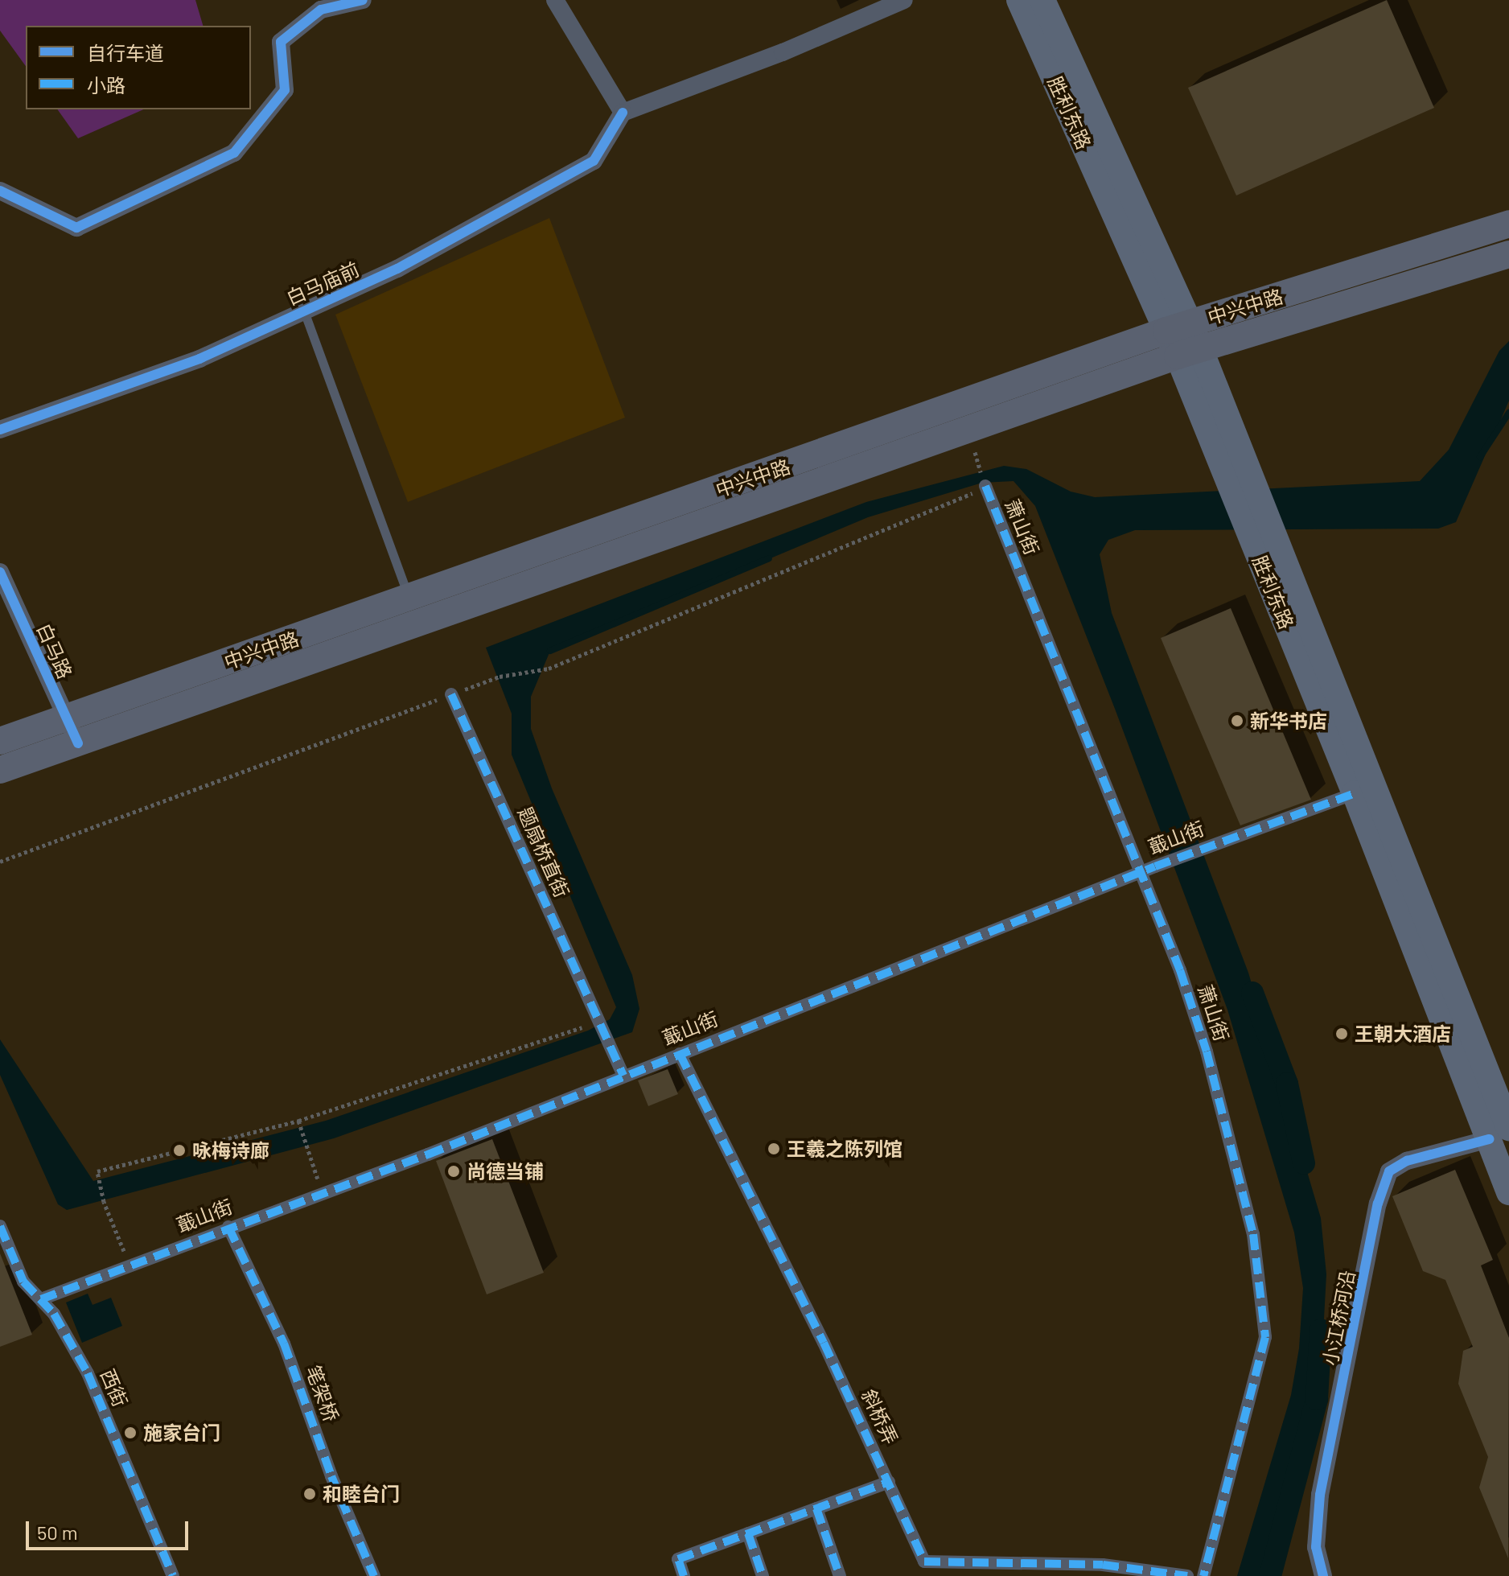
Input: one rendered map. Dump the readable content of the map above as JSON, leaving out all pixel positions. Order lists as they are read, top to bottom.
{
  "streets": {
    "main road": ["胜利东路", "中兴中路"],
    "street": [
      "白马庙前",
      "萧山街",
      "白马路",
      "蕺山街",
      "题扇桥直街",
      "小江桥河沿",
      "西街",
      "笔架桥",
      "斜桥弄"
    ]
  },
  "crossings": [
    ["胜利东路", "中兴中路"],
    ["胜利东路", "蕺山街"],
    ["胜利东路", "小江桥河沿"],
    ["中兴中路", "白马路"],
    ["萧山街", "蕺山街"],
    ["蕺山街", "题扇桥直街"],
    ["蕺山街", "西街"],
    ["蕺山街", "笔架桥"],
    ["蕺山街", "斜桥弄"]
  ],
  "places": [
    "新华书店",
    "王朝大酒店",
    "王羲之陈列馆",
    "咏梅诗廊",
    "尚德当铺",
    "施家台门",
    "和睦台门"
  ],
  "legend": ["自行车道", "小路"],
  "scale_bar": "50 m"
}
